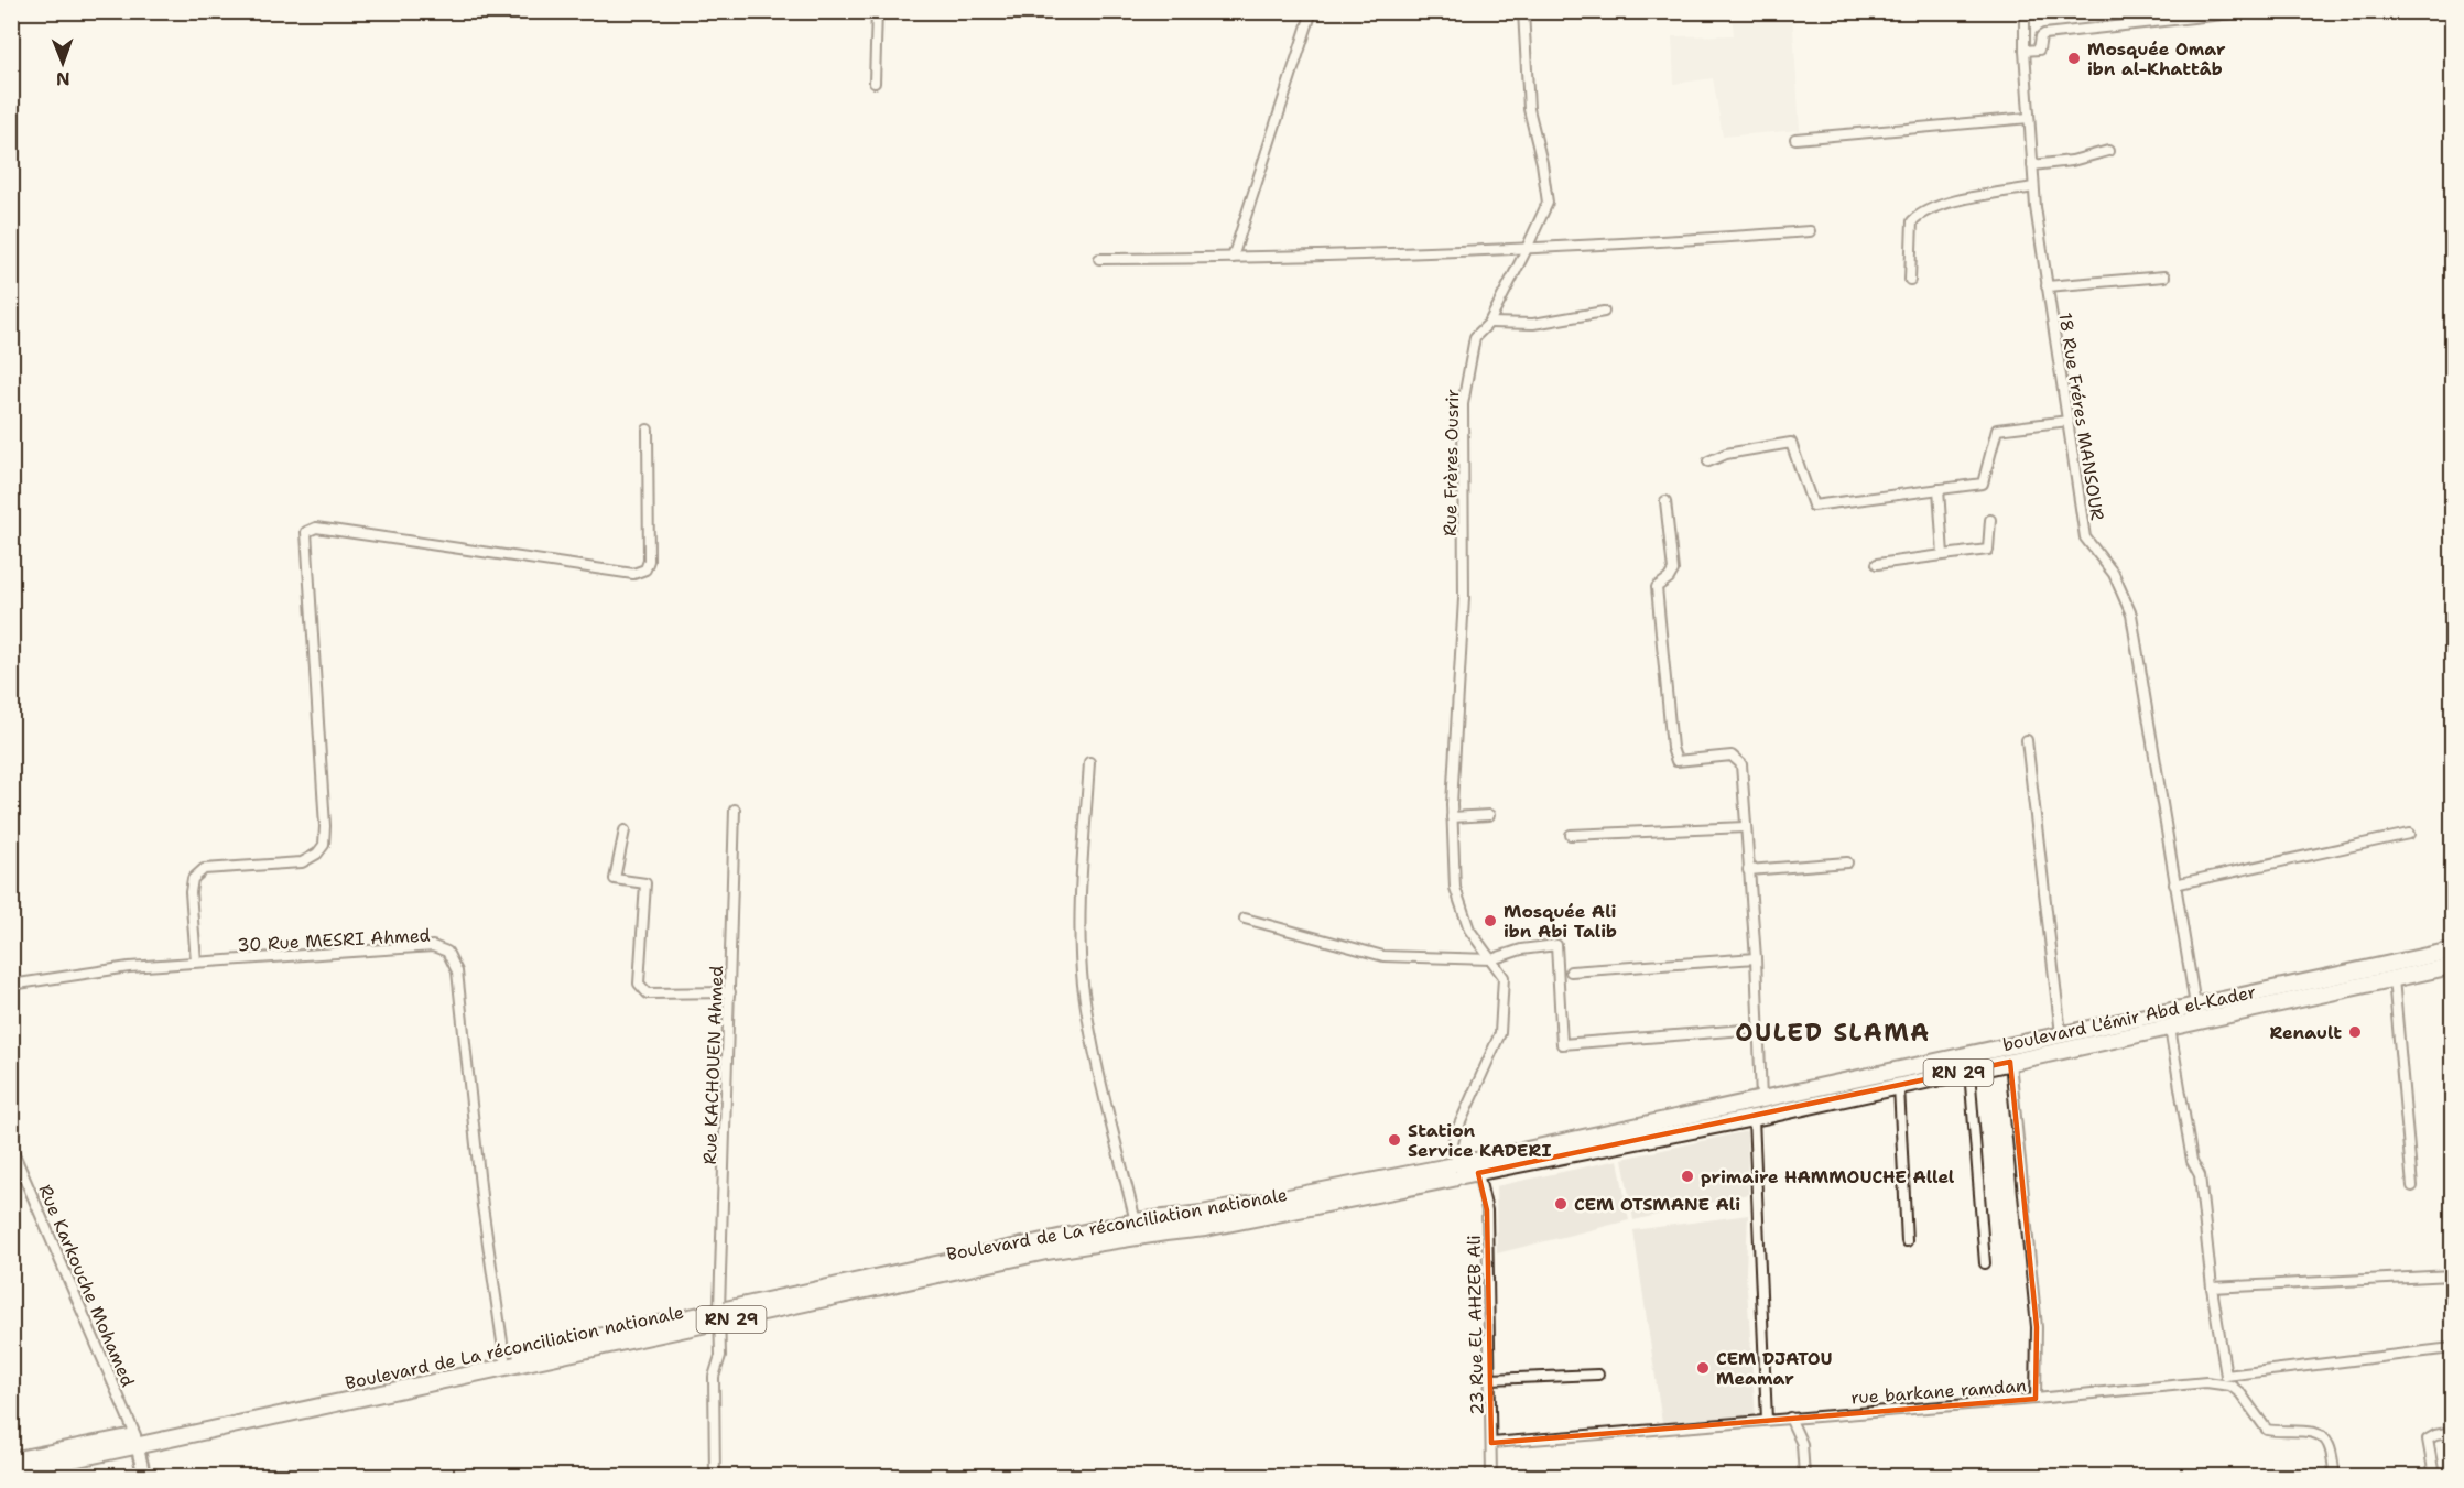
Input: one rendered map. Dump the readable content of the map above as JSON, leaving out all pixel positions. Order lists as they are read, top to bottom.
{
  "streets": {
    "highway": ["boulevard L'émir Abd el-Kader", "RN 29", "Boulevard de La réconciliation nationale"],
    "street": [
      "18 Rue Fréres MANSOUR",
      "Rue Frères Ousrir",
      "30 Rue MESRI Ahmed",
      "Rue KACHOUEN Ahmed",
      "Rue Karkouche Mohamed",
      "23 Rue EL AHZEB Ali",
      "rue barkane ramdan"
    ]
  },
  "crossings": [
    ["18 Rue Fréres MANSOUR", "RN 29"],
    ["Rue Frères Ousrir", "boulevard L'émir Abd el-Kader"],
    ["Rue Frères Ousrir", "RN 29"],
    ["Rue Frères Ousrir", "Boulevard de La réconciliation nationale"],
    ["Rue Frères Ousrir", "23 Rue EL AHZEB Ali"],
    ["30 Rue MESRI Ahmed", "RN 29"],
    ["boulevard L'émir Abd el-Kader", "RN 29"],
    ["boulevard L'émir Abd el-Kader", "Boulevard de La réconciliation nationale"],
    ["boulevard L'émir Abd el-Kader", "23 Rue EL AHZEB Ali"],
    ["Rue KACHOUEN Ahmed", "RN 29"],
    ["Rue KACHOUEN Ahmed", "Boulevard de La réconciliation nationale"],
    ["RN 29", "Boulevard de La réconciliation nationale"],
    ["RN 29", "Rue Karkouche Mohamed"],
    ["RN 29", "23 Rue EL AHZEB Ali"],
    ["Boulevard de La réconciliation nationale", "Rue Karkouche Mohamed"],
    ["Boulevard de La réconciliation nationale", "23 Rue EL AHZEB Ali"],
    ["23 Rue EL AHZEB Ali", "rue barkane ramdan"]
  ],
  "districts": ["OULED SLAMA"],
  "places": [
    "Mosquée Omar ibn al-Khattâb",
    "Mosquée Ali ibn Abi Talib",
    "Renault",
    "Station Service KADERI",
    "primaire HAMMOUCHE Allel",
    "CEM OTSMANE Ali",
    "CEM DJATOU Meamar"
  ],
  "north": "bottom"
}
